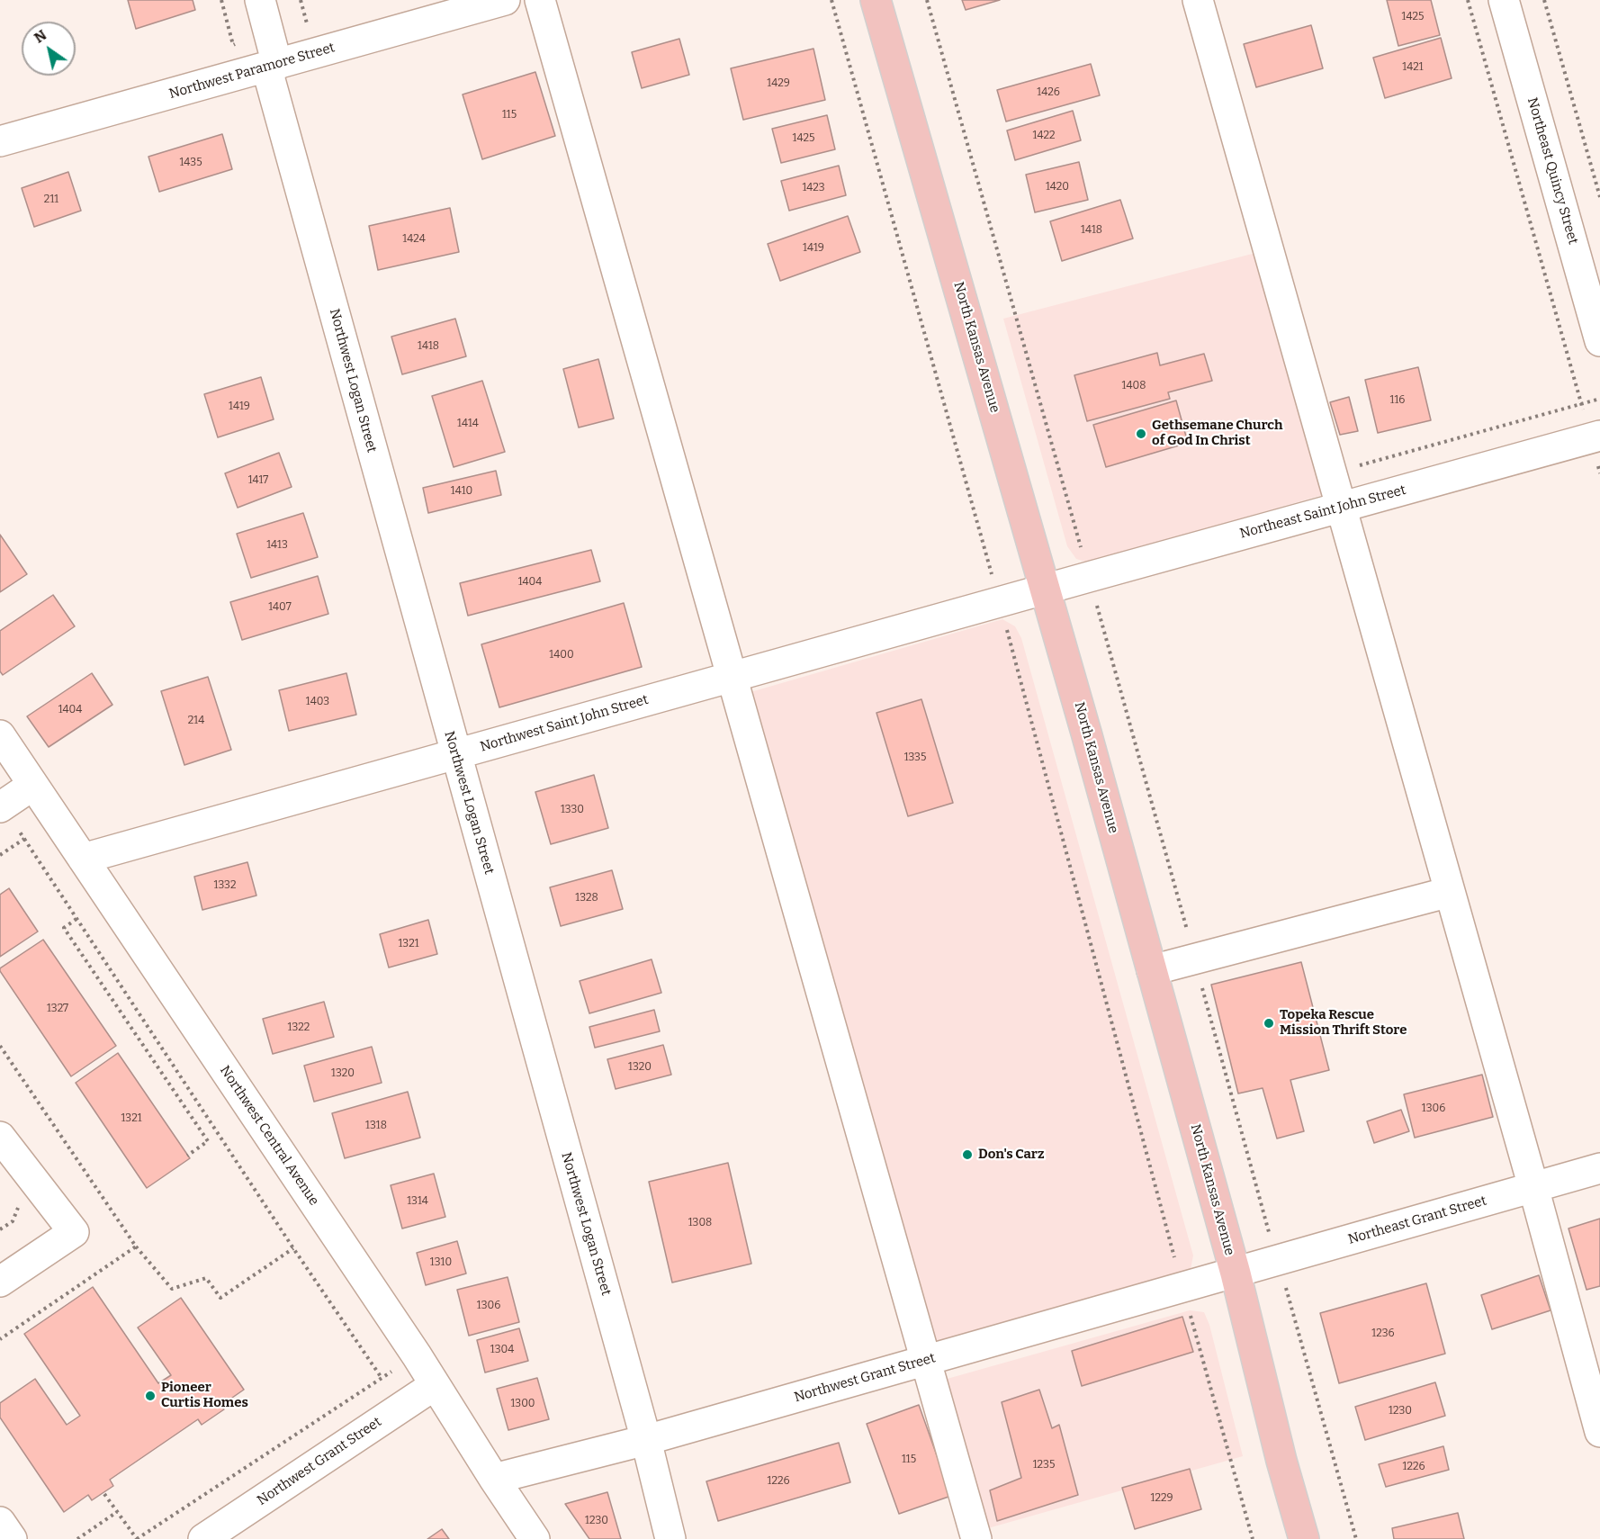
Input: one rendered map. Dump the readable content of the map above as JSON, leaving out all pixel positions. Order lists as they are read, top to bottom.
{
  "streets": {
    "main road": ["North Kansas Avenue"],
    "street": [
      "Northwest Paramore Street",
      "Northeast Quincy Street",
      "Northwest Logan Street",
      "Northeast Saint John Street",
      "Northwest Saint John Street",
      "Northwest Central Avenue",
      "Northeast Grant Street",
      "Northwest Grant Street"
    ]
  },
  "crossings": [
    ["Northwest Paramore Street", "Northwest Logan Street"],
    ["North Kansas Avenue", "Northeast Saint John Street"],
    ["North Kansas Avenue", "Northwest Saint John Street"],
    ["North Kansas Avenue", "Northeast Grant Street"],
    ["North Kansas Avenue", "Northwest Grant Street"],
    ["Northwest Logan Street", "Northwest Saint John Street"],
    ["Northwest Logan Street", "Northwest Grant Street"],
    ["Northeast Saint John Street", "Northwest Saint John Street"],
    ["Northwest Saint John Street", "Northwest Central Avenue"],
    ["Northwest Central Avenue", "Northwest Grant Street"],
    ["Northeast Grant Street", "Northwest Grant Street"]
  ],
  "places": [
    "Gethsemane Church of God In Christ",
    "Topeka Rescue Mission Thrift Store",
    "Don's Carz",
    "Pioneer Curtis Homes"
  ],
  "house_numbers": [
    "1425",
    "1421",
    "1429",
    "1426",
    "115",
    "1422",
    "1425",
    "1435",
    "1420",
    "1423",
    "211",
    "1418",
    "1424",
    "1419",
    "1418",
    "1408",
    "116",
    "1419",
    "1414",
    "1417",
    "1410",
    "1413",
    "1404",
    "1407",
    "1400",
    "1403",
    "1404",
    "214",
    "1335",
    "1330",
    "1332",
    "1328",
    "1321",
    "1327",
    "1322",
    "1320",
    "1320",
    "1306",
    "1321",
    "1318",
    "1314",
    "1308",
    "1310",
    "1306",
    "1236",
    "1304",
    "1300",
    "1230",
    "115",
    "1235",
    "1226",
    "1226",
    "1229",
    "1230"
  ],
  "north": "top left"
}
